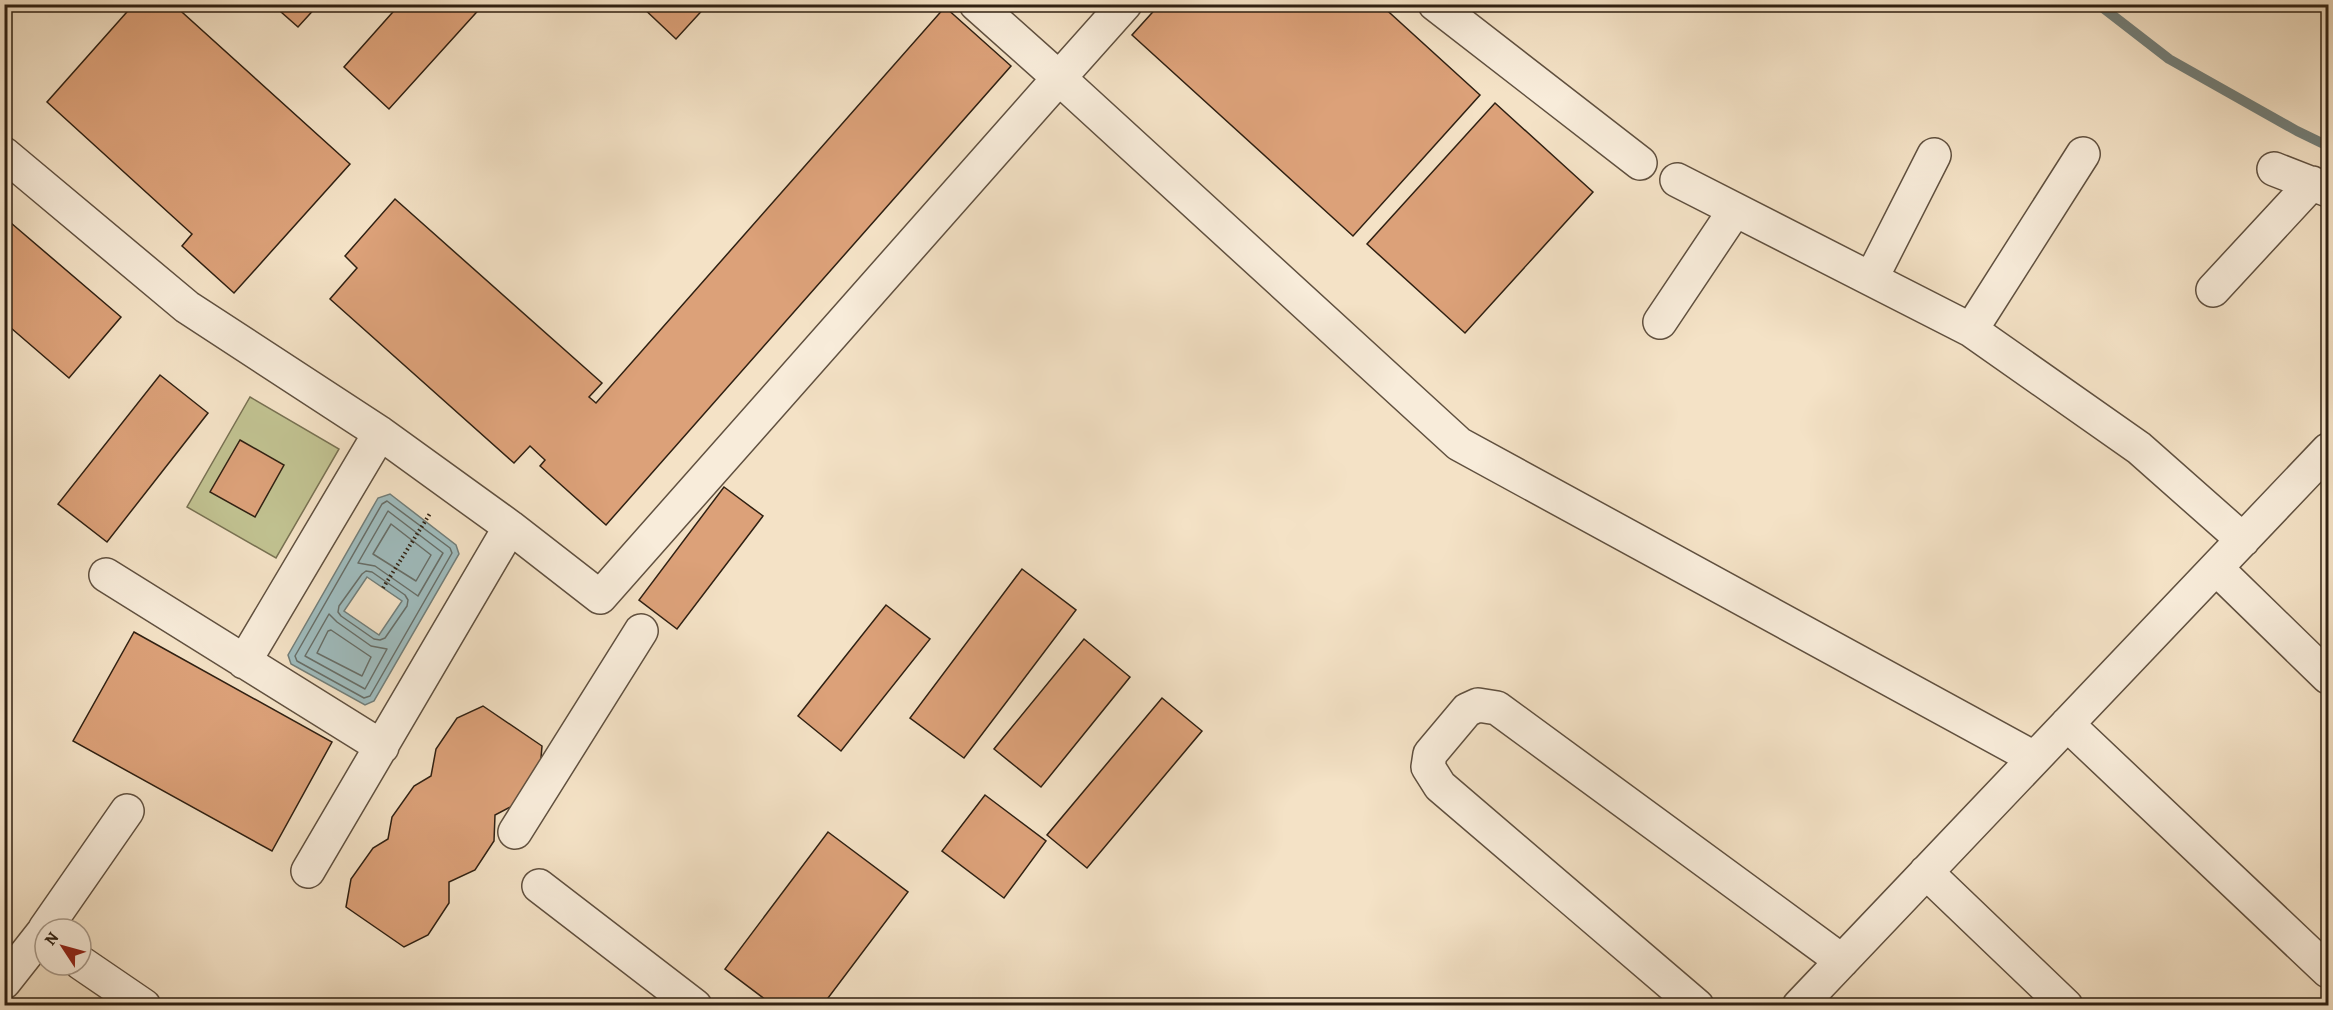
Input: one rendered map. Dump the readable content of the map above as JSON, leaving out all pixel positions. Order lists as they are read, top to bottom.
{
  "north": "top left"
}
